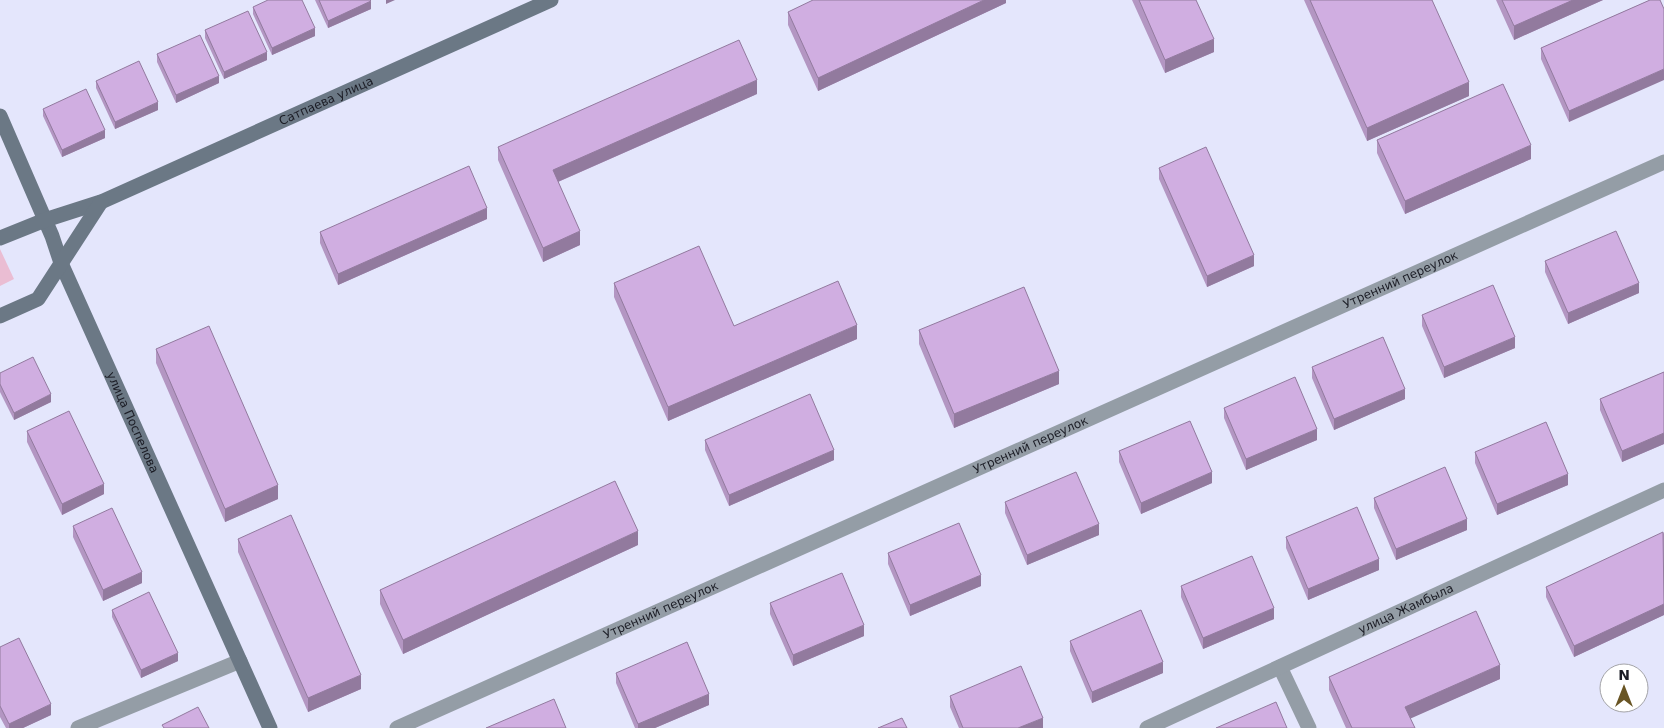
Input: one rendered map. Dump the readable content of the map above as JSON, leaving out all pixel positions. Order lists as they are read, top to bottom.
{
  "streets": {
    "street": [
      "Сатпаева улица",
      "Утренний переулок",
      "улица Поспелова",
      "улица Жамбыла"
    ]
  },
  "crossings": [
    ["Сатпаева улица", "улица Поспелова"]
  ],
  "north": "top"
}
